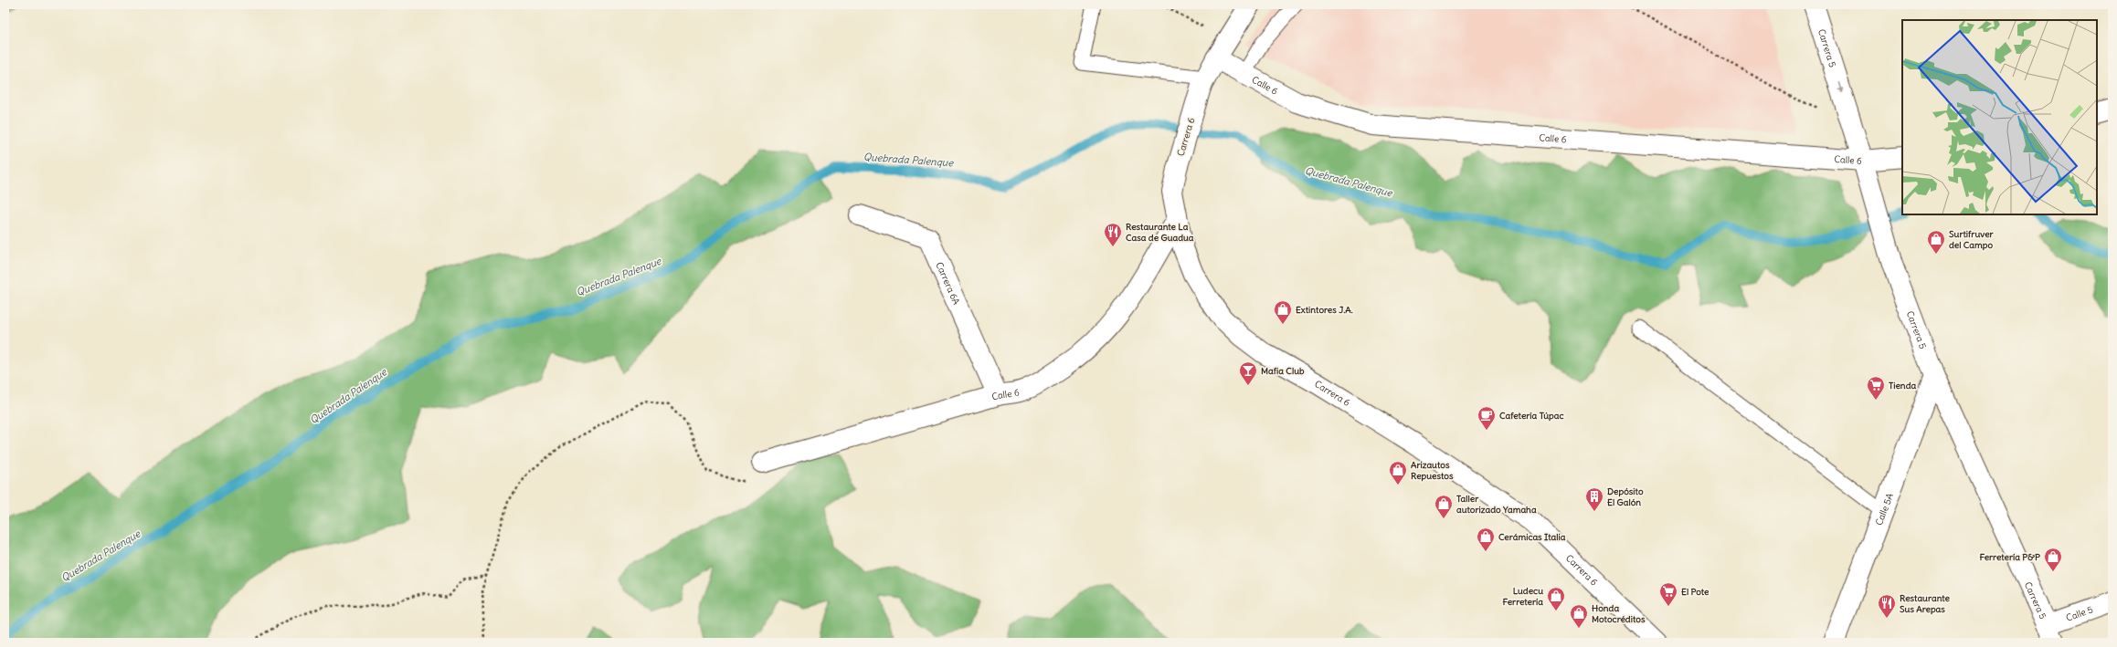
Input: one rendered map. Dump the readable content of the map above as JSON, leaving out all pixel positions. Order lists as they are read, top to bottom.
{
  "streets": {
    "street": [
      "Carrera 5",
      "Calle 6",
      "Carrera 6",
      "Carrera 6A",
      "Calle 5A",
      "Calle 5"
    ]
  },
  "crossings": [
    ["Carrera 5", "Calle 6"],
    ["Carrera 5", "Calle 5A"],
    ["Carrera 5", "Calle 5"],
    ["Calle 6", "Carrera 6"],
    ["Calle 6", "Carrera 6A"]
  ],
  "water": ["Quebrada Palenque"],
  "places": {
    "restaurant": ["Restaurante La Casa de Guadua", "Restaurante Sus Arepas"],
    "shop": [
      "Surtifruver del Campo",
      "Extintores J.A.",
      "Arizautos Repuestos",
      "Taller autorizado Yamaha",
      "Cerámicas Italia",
      "Ferretería P&P",
      "Ludecu Ferretería",
      "Honda Motocréditos"
    ],
    "bar": ["Mafia Club"],
    "supermarket": ["Tienda", "El Pote"],
    "cafe": ["Cafetería Túpac"],
    "building": ["Depósito El Galón"]
  }
}
